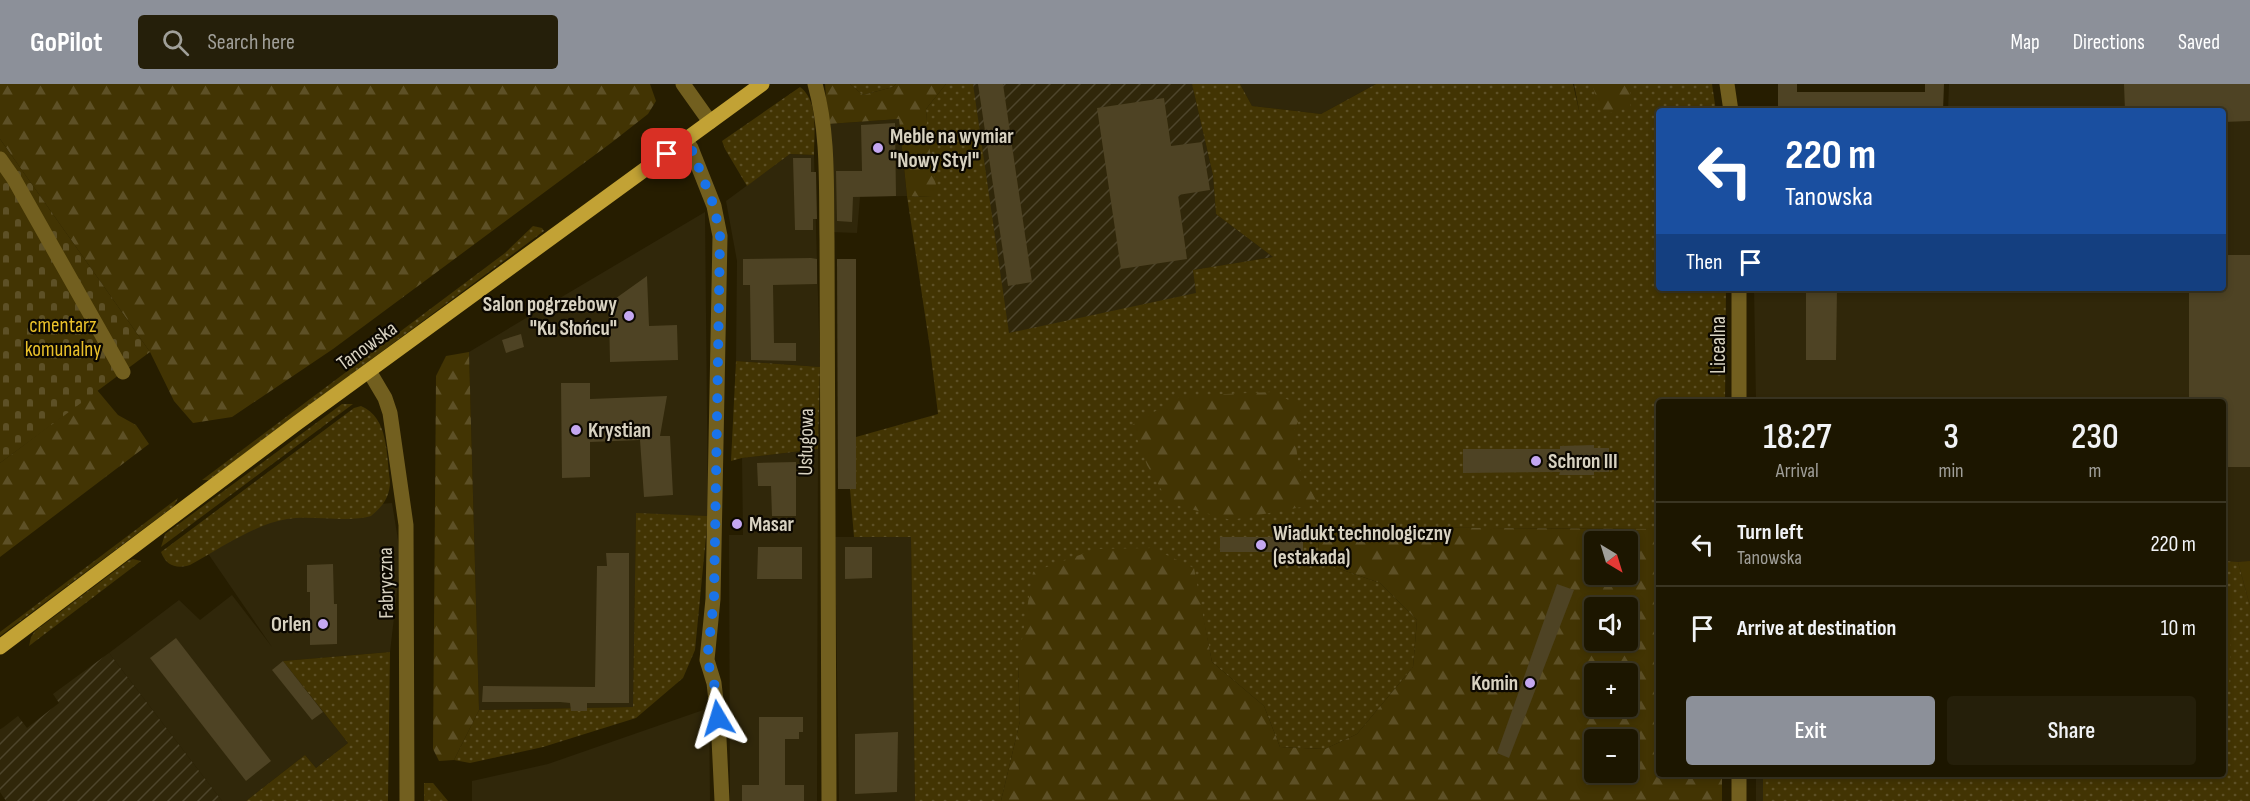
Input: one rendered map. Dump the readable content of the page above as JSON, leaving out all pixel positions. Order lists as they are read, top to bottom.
{
  "streets": {
    "main road": ["Tanowska"],
    "street": ["Licealna", "Usługowa", "Fabryczna"]
  },
  "crossings": [
    ["Tanowska", "Fabryczna"]
  ],
  "parks": ["cmentarz komunalny"],
  "places": [
    "Meble na wymiar \"Nowy Styl\"",
    "Salon pogrzebowy \"Ku Słońcu\"",
    "Krystian",
    "Schron III",
    "Masar",
    "Wiadukt technologiczny (estakada)",
    "Orlen",
    "Komin"
  ],
  "north": "bottom right",
  "page": {
    "header": "GoPilot",
    "search": "Search here",
    "nav": ["Map", "Directions", "Saved"],
    "turn": ["220 m", "Tanowska"],
    "then": "Then",
    "eta": [
      "18:27",
      "Arrival",
      "3",
      "min",
      "230",
      "m"
    ],
    "list": [
      {
        "name": "Turn left",
        "note": "Tanowska",
        "value": "220 m"
      },
      {
        "name": "Arrive at destination",
        "value": "10 m"
      }
    ],
    "map_buttons": ["+", "−"],
    "buttons": ["Exit", "Share"]
  }
}
